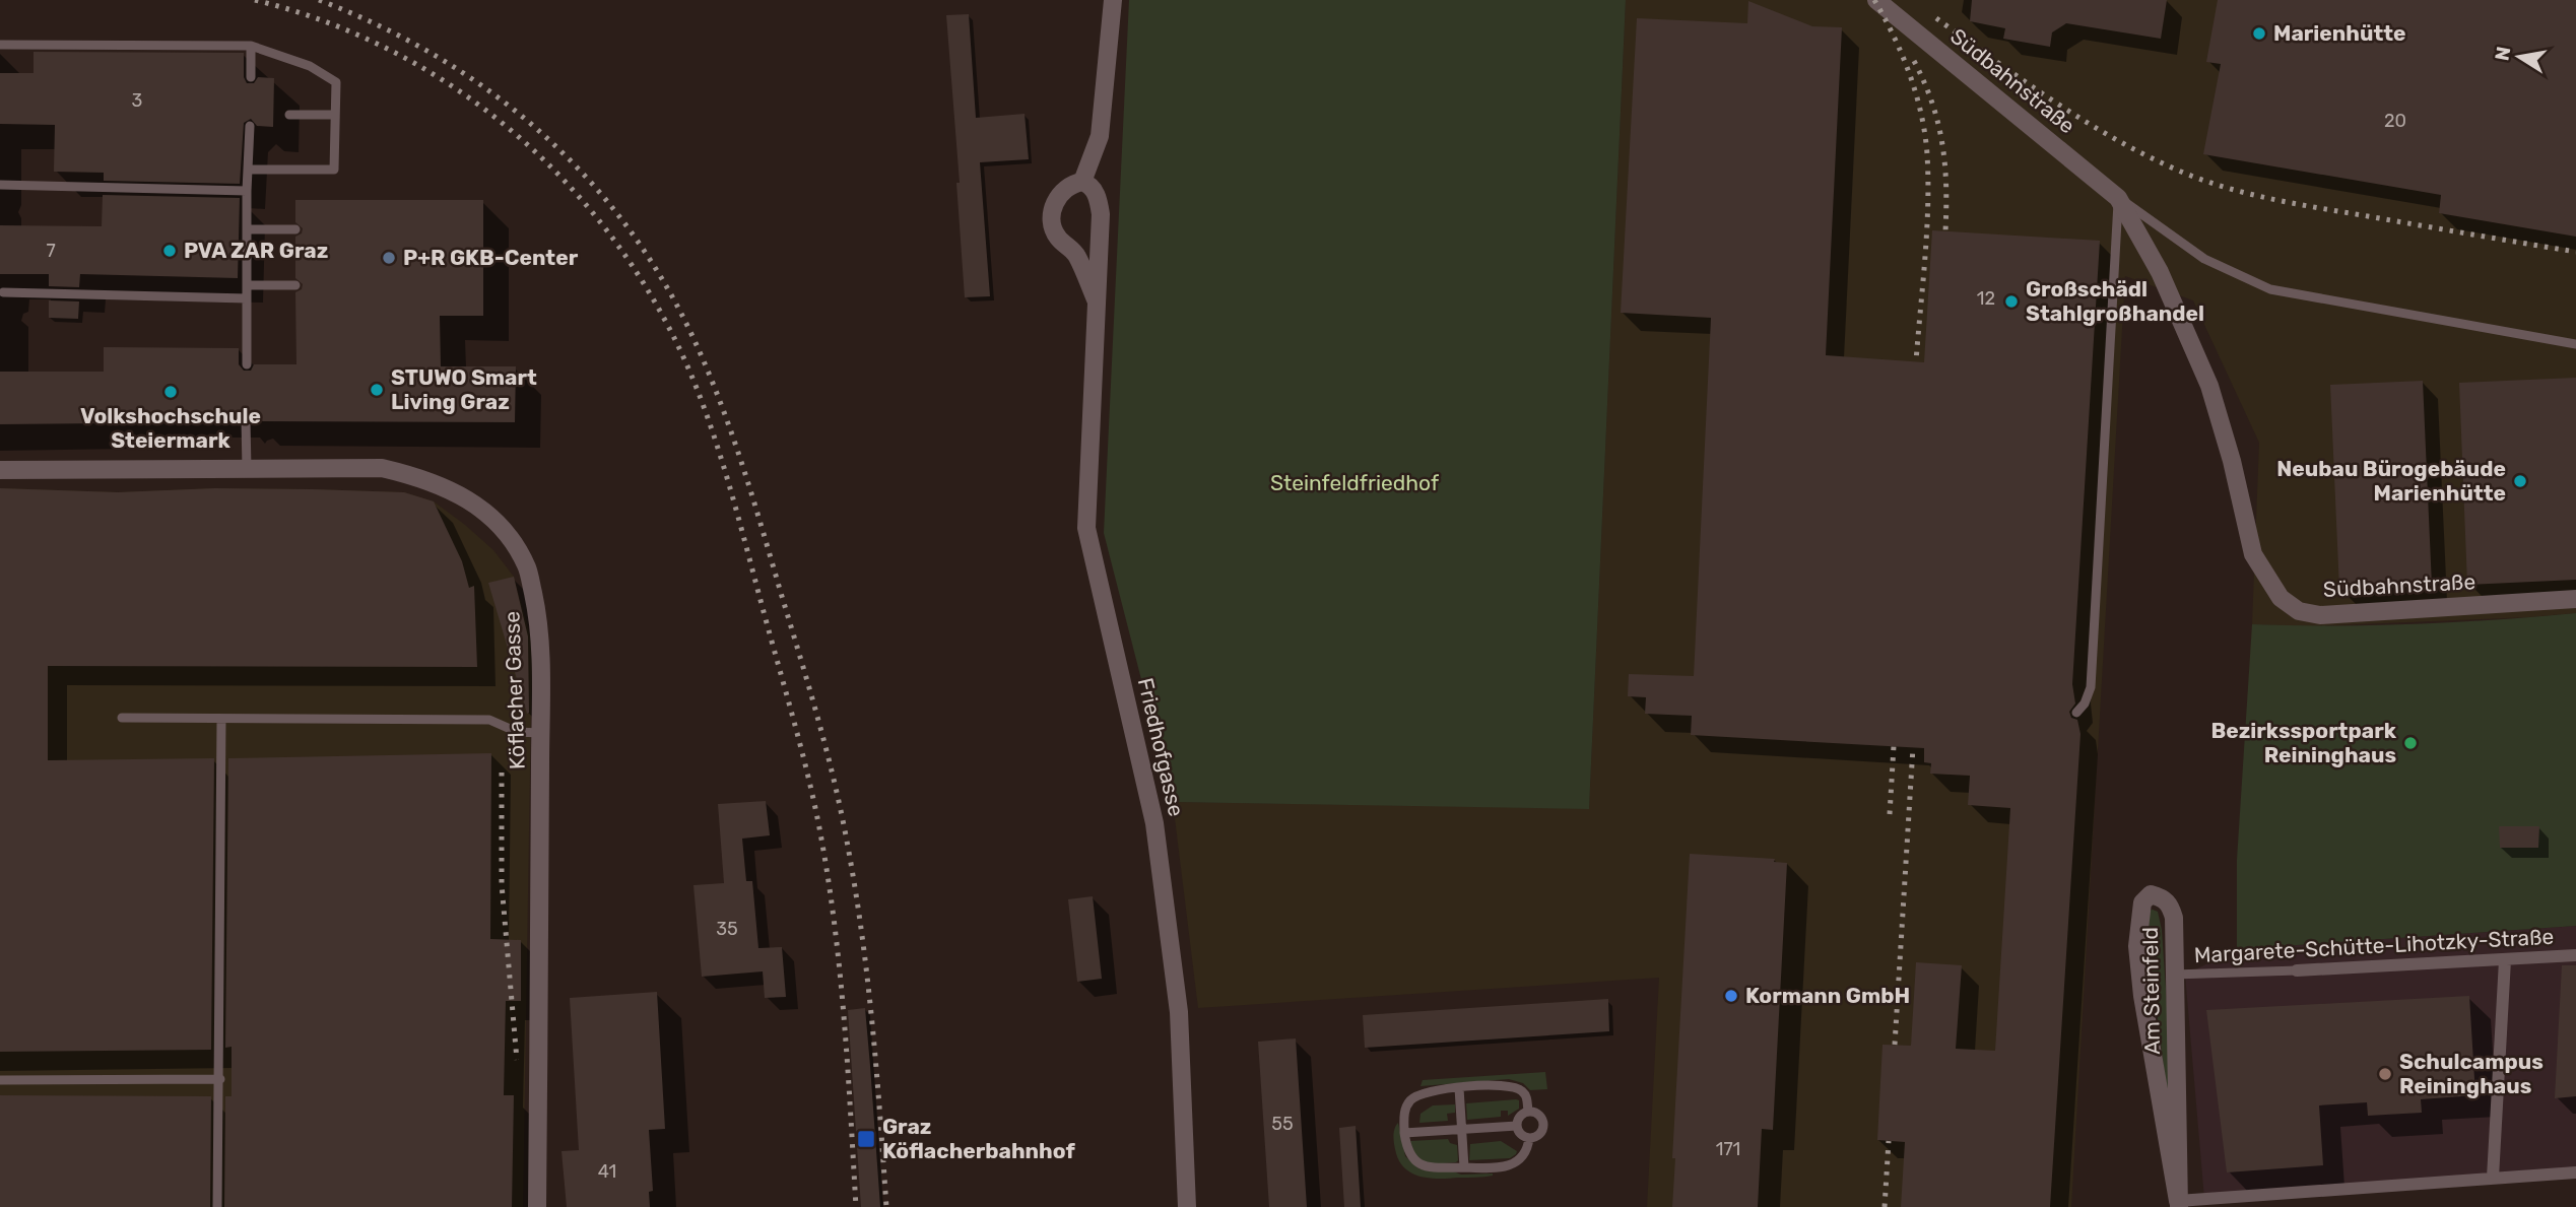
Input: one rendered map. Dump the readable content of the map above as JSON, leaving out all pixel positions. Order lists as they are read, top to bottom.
{
  "streets": {
    "street": [
      "Südbahnstraße",
      "Köflacher Gasse",
      "Friedhofgasse",
      "Margarete-Schütte-Lihotzky-Straße",
      "Am Steinfeld"
    ]
  },
  "crossings": [
    ["Margarete-Schütte-Lihotzky-Straße", "Am Steinfeld"]
  ],
  "parks": ["Steinfeldfriedhof"],
  "places": {
    "other": [
      "Marienhütte",
      "PVA ZAR Graz",
      "P+R GKB-Center",
      "Großschädl Stahlgroßhandel",
      "STUWO Smart Living Graz",
      "Volkshochschule Steiermark",
      "Neubau Bürogebäude Marienhütte",
      "Bezirkssportpark Reininghaus",
      "Kormann GmbH",
      "Schulcampus Reininghaus"
    ],
    "transit": ["Graz Köflacherbahnhof"]
  },
  "house_numbers": [
    "3",
    "20",
    "7",
    "12",
    "35",
    "55",
    "171",
    "41"
  ],
  "north": "left"
}
